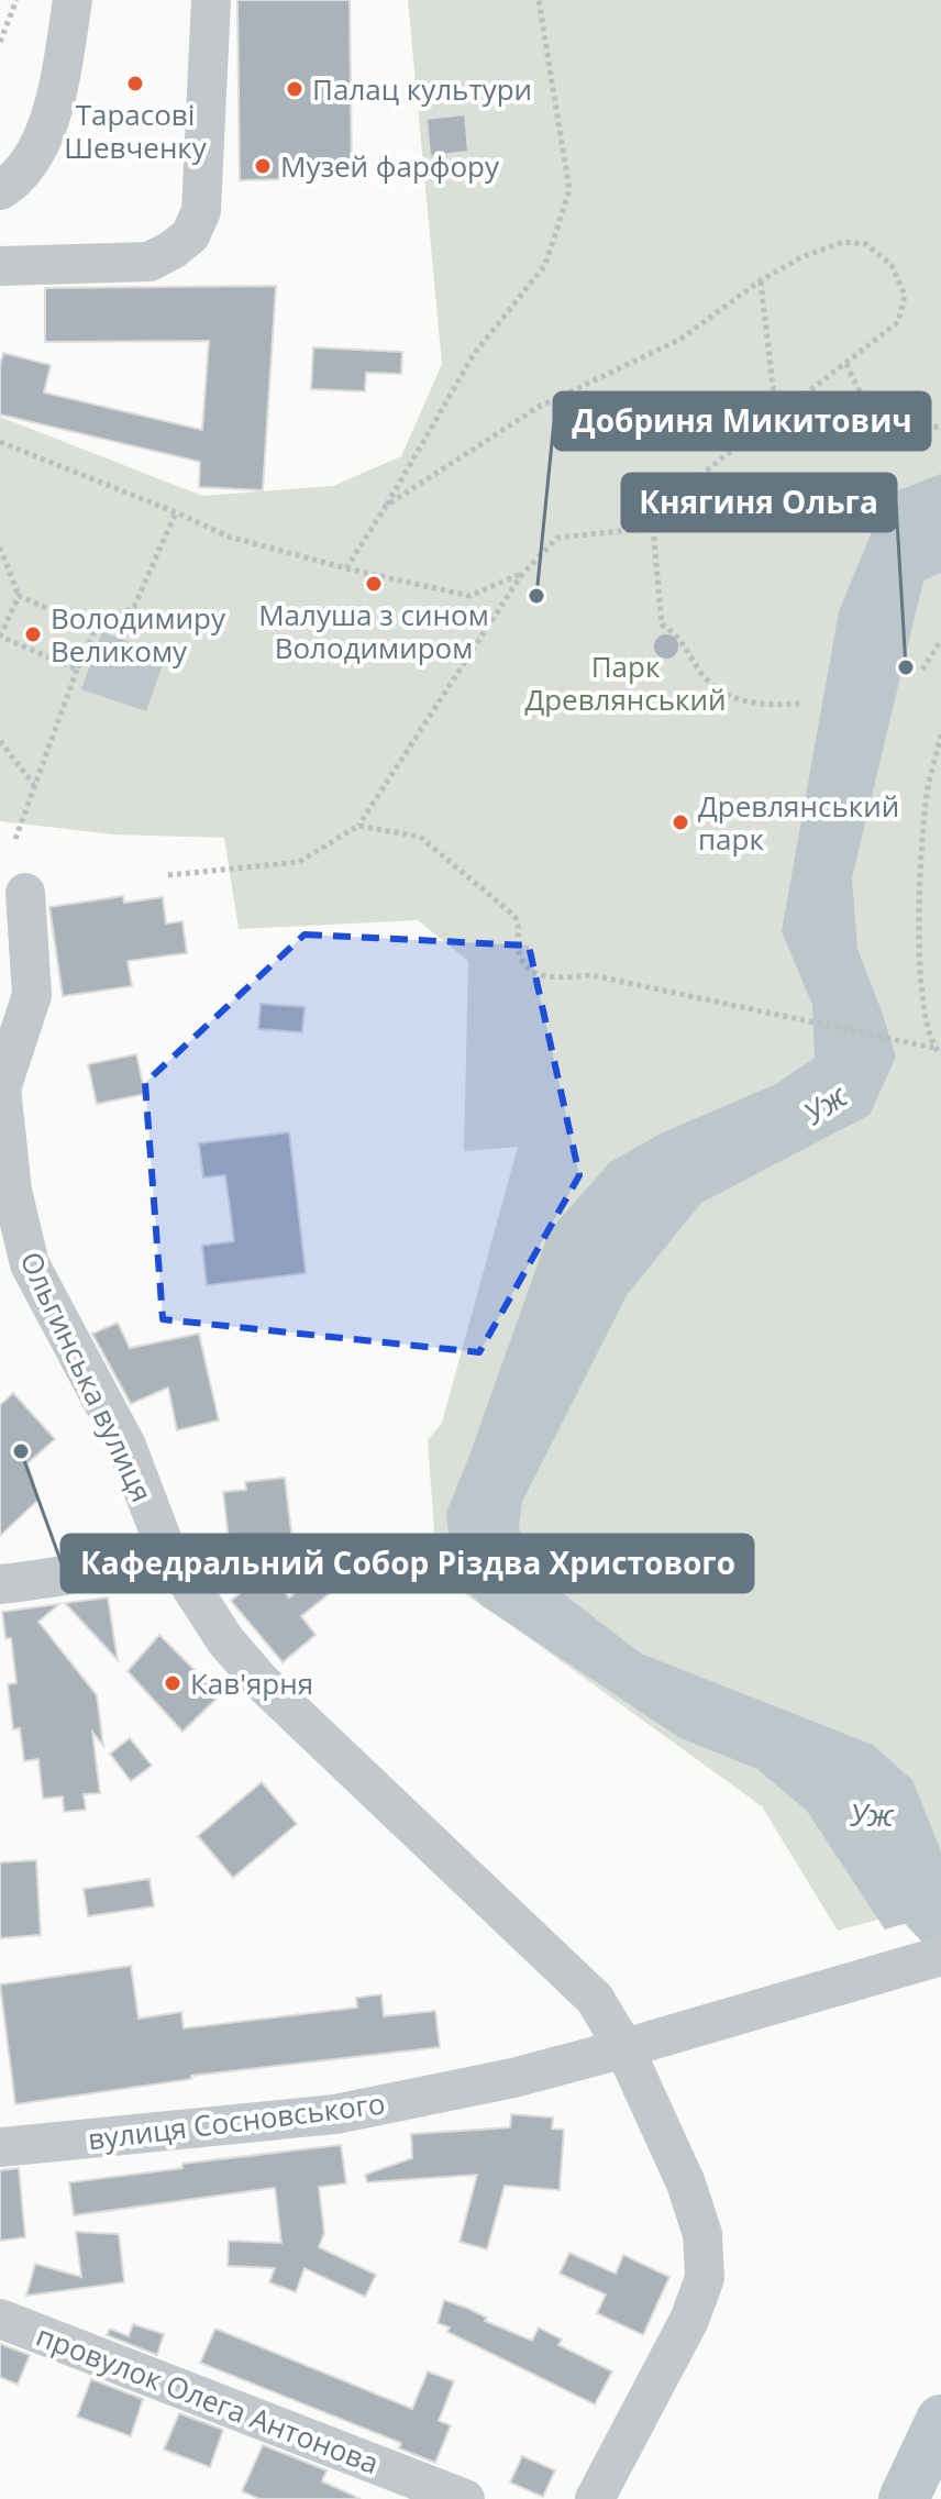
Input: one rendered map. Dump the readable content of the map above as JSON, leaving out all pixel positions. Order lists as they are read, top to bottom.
{
  "streets": {
    "street": ["Ольгинська вулиця", "вулиця Сосновського", "провулок Олега Антонова"]
  },
  "crossings": [
    ["Ольгинська вулиця", "вулиця Сосновського"]
  ],
  "water": ["Уж"],
  "parks": ["Парк Древлянський"],
  "places": [
    "Тарасові Шевченку",
    "Палац культури",
    "Музей фарфору",
    "Малуша з сином Володимиром",
    "Добриня Микитович",
    "Володимиру Великому",
    "Княгиня Ольга",
    "Древлянський парк",
    "Кафедральний Собор Різдва Христового",
    "Кав'ярня"
  ]
}
